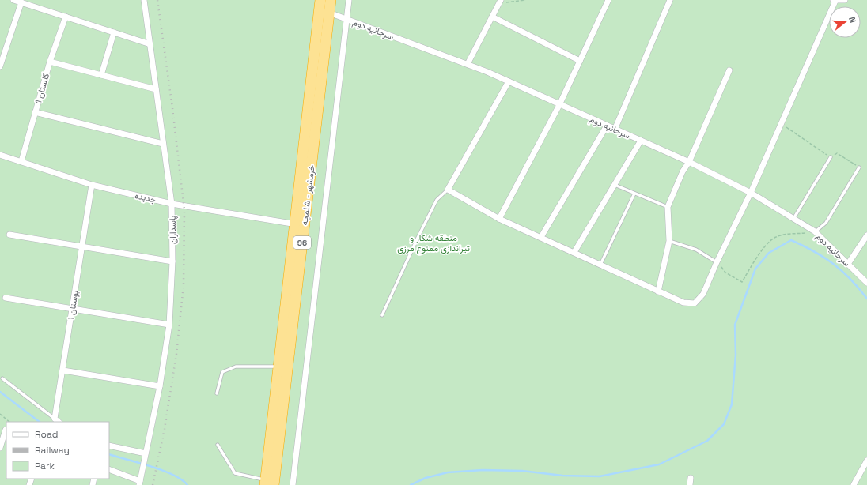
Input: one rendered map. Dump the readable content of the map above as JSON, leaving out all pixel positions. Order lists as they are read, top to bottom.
{
  "streets": {
    "highway": ["خرمشهر - شلمچه", "96"],
    "street": [
      "سرحانیه دوم",
      "گلستان 1",
      "جدیده",
      "پاسداران",
      "بوستان ۱"
    ]
  },
  "crossings": [
    ["سرحانیه دوم", "خرمشهر - شلمچه"],
    ["سرحانیه دوم", "96"],
    ["گلستان 1", "جدیده"],
    ["خرمشهر - شلمچه", "جدیده"],
    ["جدیده", "پاسداران"],
    ["جدیده", "بوستان ۱"]
  ],
  "parks": ["منطقه شکار و تیراندازی ممنوع مرزی"],
  "legend": ["Road", "Railway", "Park"],
  "north": "right"
}
